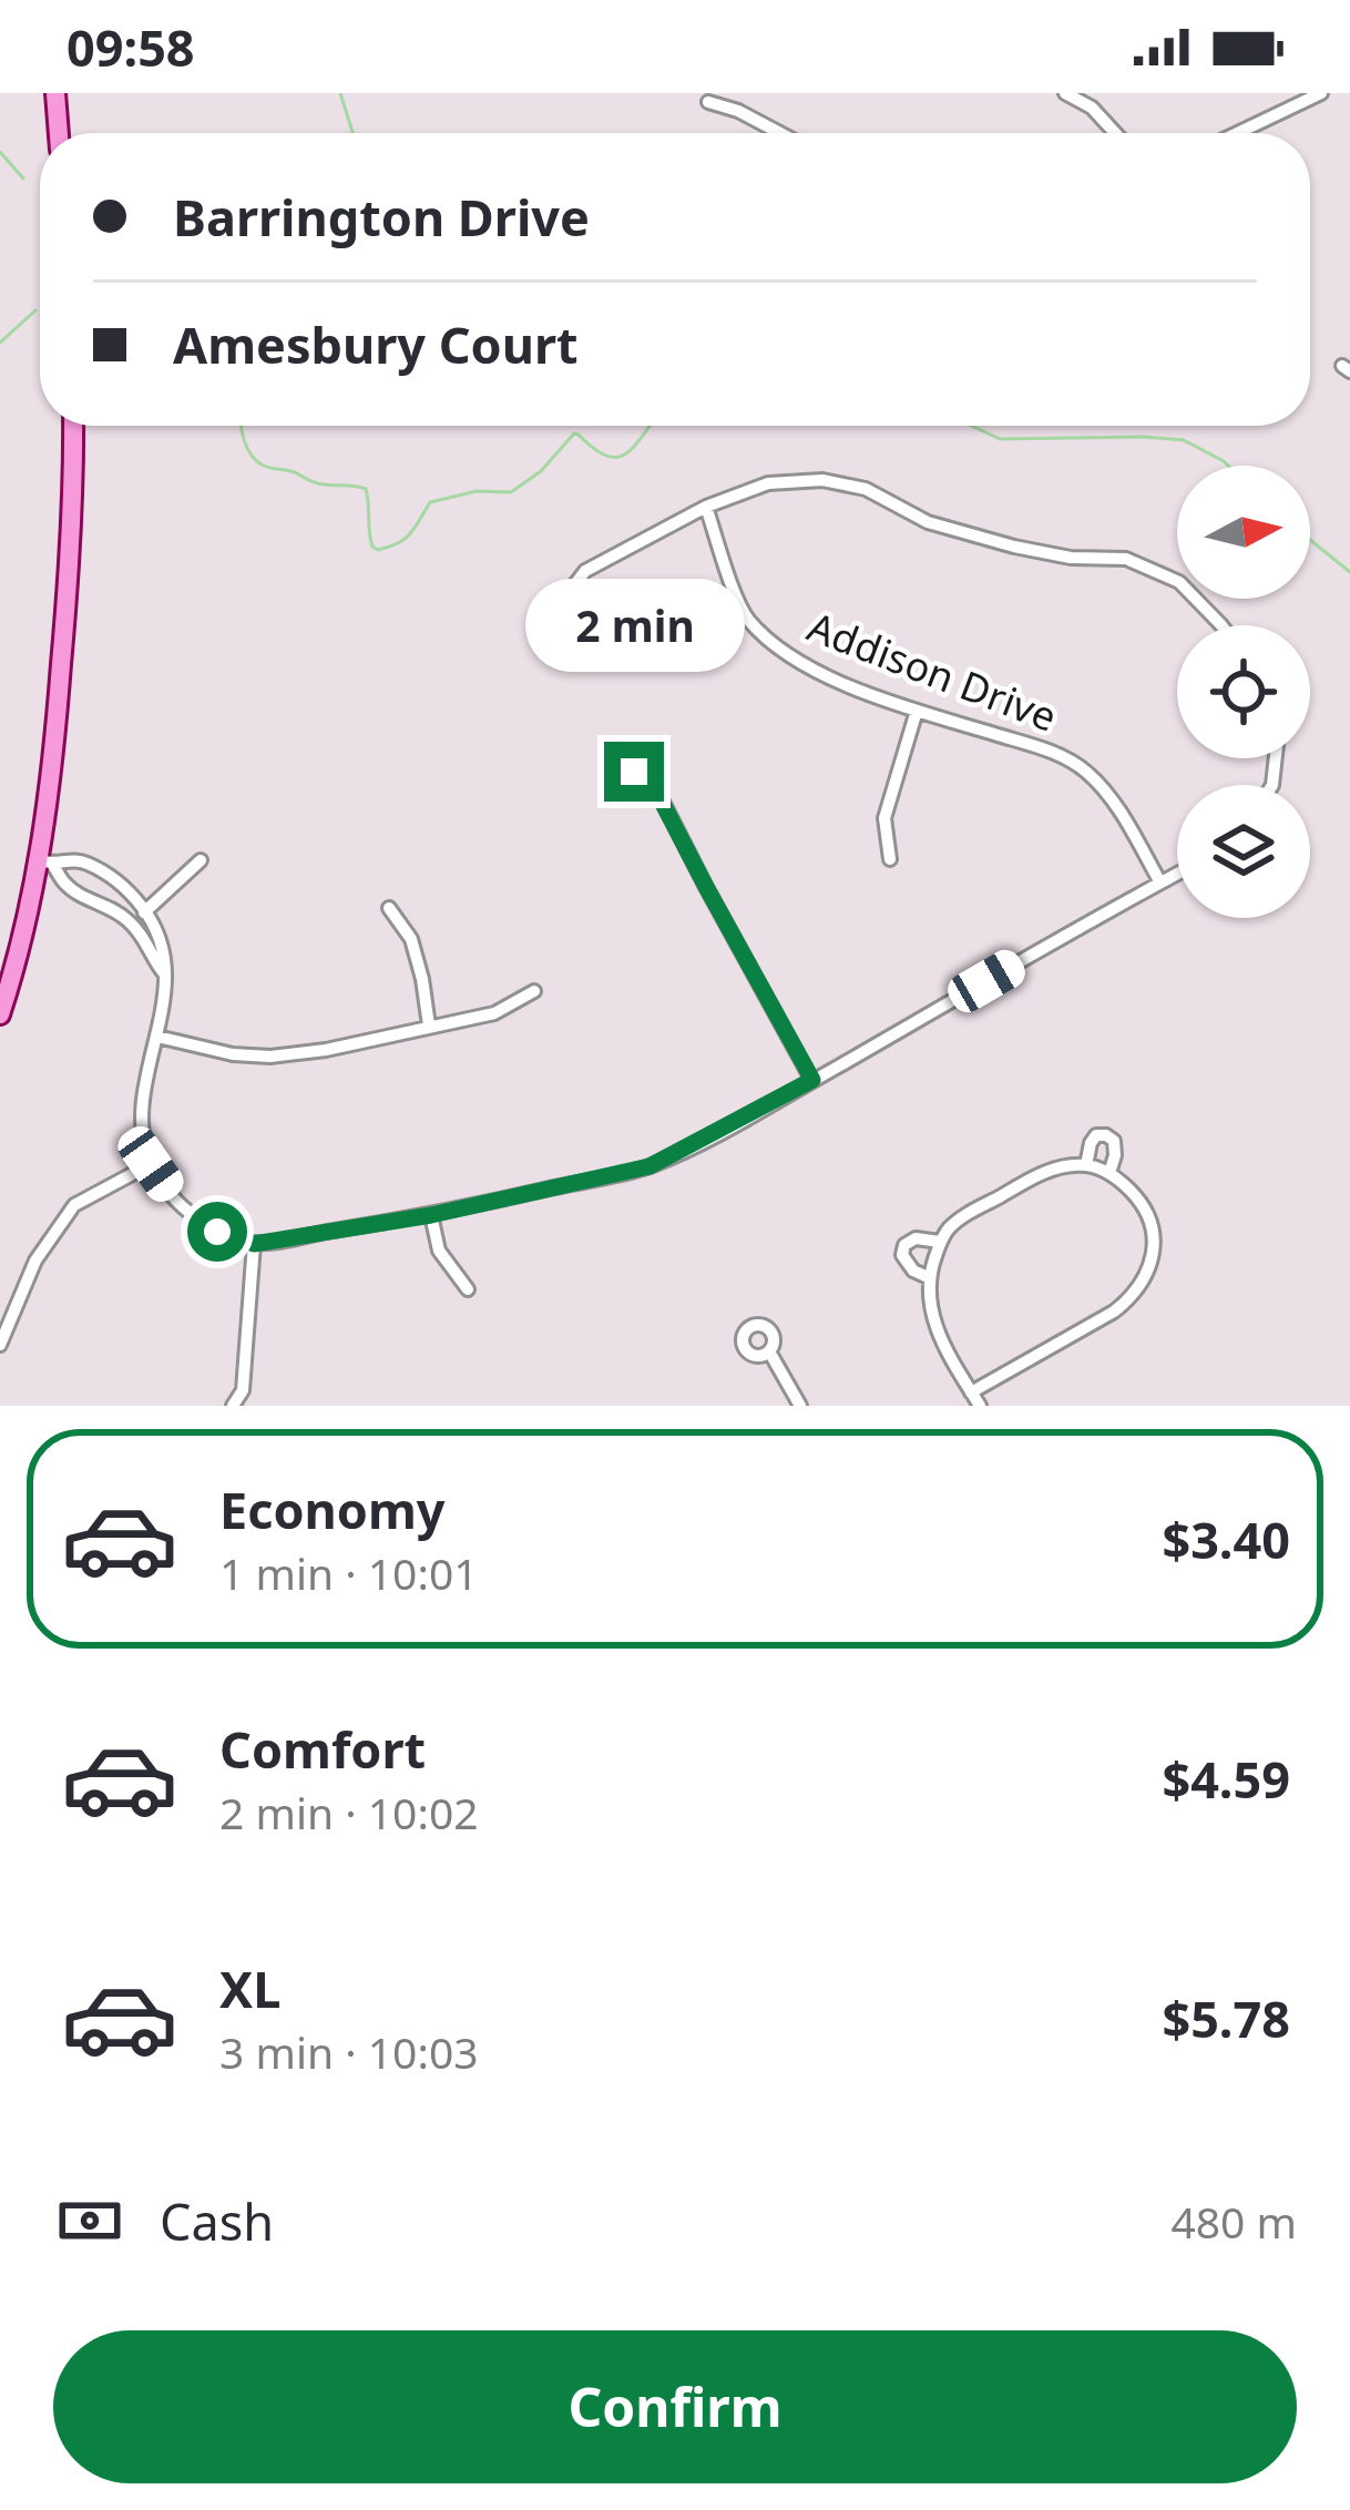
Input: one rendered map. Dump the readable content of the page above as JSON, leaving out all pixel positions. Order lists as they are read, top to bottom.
{
  "streets": {
    "street": ["Addison Drive"]
  },
  "north": "right",
  "page": {
    "status": "09:58",
    "banner": ["Barrington Drive", "Amesbury Court"],
    "bubble": "2 min",
    "list": [
      {
        "name": "Economy",
        "note": "1 min · 10:01",
        "value": "$3.40"
      },
      {
        "name": "Comfort",
        "note": "2 min · 10:02",
        "value": "$4.59"
      },
      {
        "name": "XL",
        "note": "3 min · 10:03",
        "value": "$5.78"
      }
    ],
    "pay": ["Cash", "480 m"],
    "buttons": "Confirm"
  }
}
